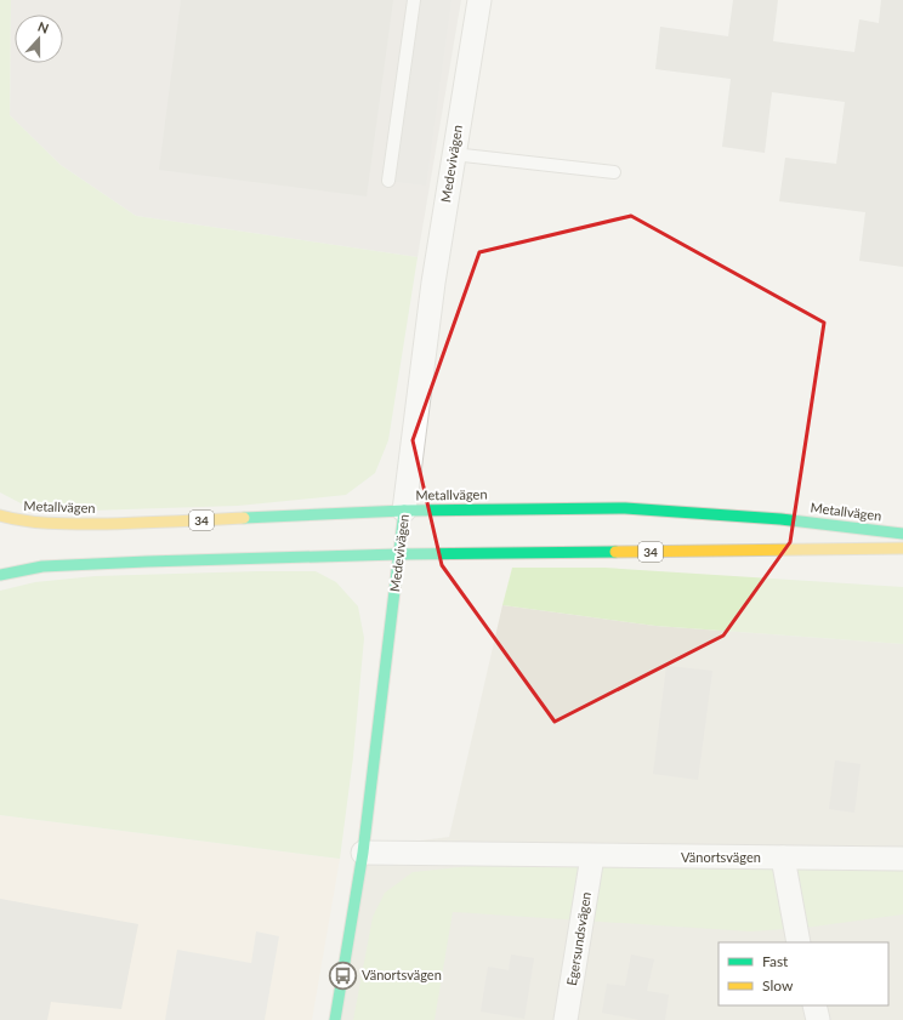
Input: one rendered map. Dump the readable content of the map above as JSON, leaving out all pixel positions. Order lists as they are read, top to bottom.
{
  "streets": {
    "main road": ["Medevivägen", "Metallvägen", "34"],
    "street": ["Vänortsvägen", "Egersundsvägen"]
  },
  "crossings": [
    ["Medevivägen", "Metallvägen"],
    ["Medevivägen", "34"],
    ["Medevivägen", "Vänortsvägen"],
    ["Vänortsvägen", "Egersundsvägen"]
  ],
  "places": {
    "bus stop": ["Vänortsvägen"]
  },
  "legend": ["Fast", "Slow"],
  "north": "top"
}
